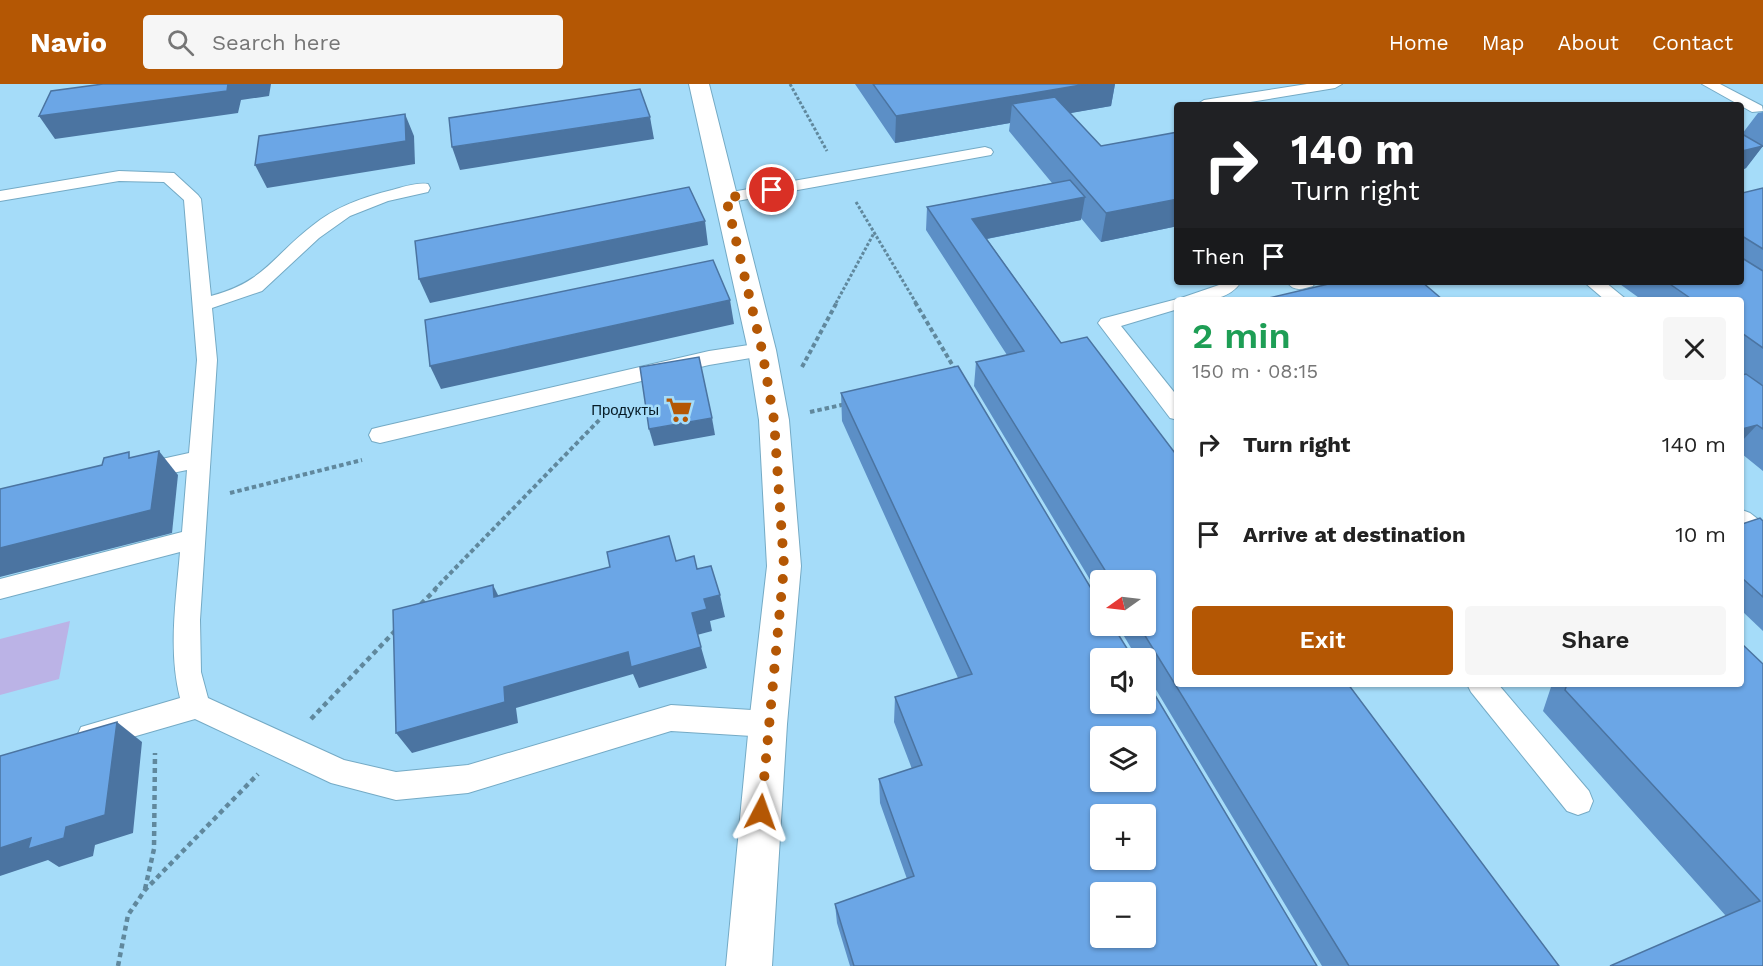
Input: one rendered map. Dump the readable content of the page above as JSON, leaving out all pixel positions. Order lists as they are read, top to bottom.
{
  "places": {
    "supermarket": ["Продукты"]
  },
  "north": "left",
  "page": {
    "header": "Navio",
    "search": "Search here",
    "nav": [
      "Home",
      "Map",
      "About",
      "Contact"
    ],
    "turn": ["140 m", "Turn right"],
    "then": "Then",
    "heading": ["2 min", "150 m · 08:15"],
    "list": [
      {
        "name": "Turn right",
        "value": "140 m"
      },
      {
        "name": "Arrive at destination",
        "value": "10 m"
      }
    ],
    "map_buttons": ["+", "−"],
    "buttons": ["Exit", "Share"]
  }
}
